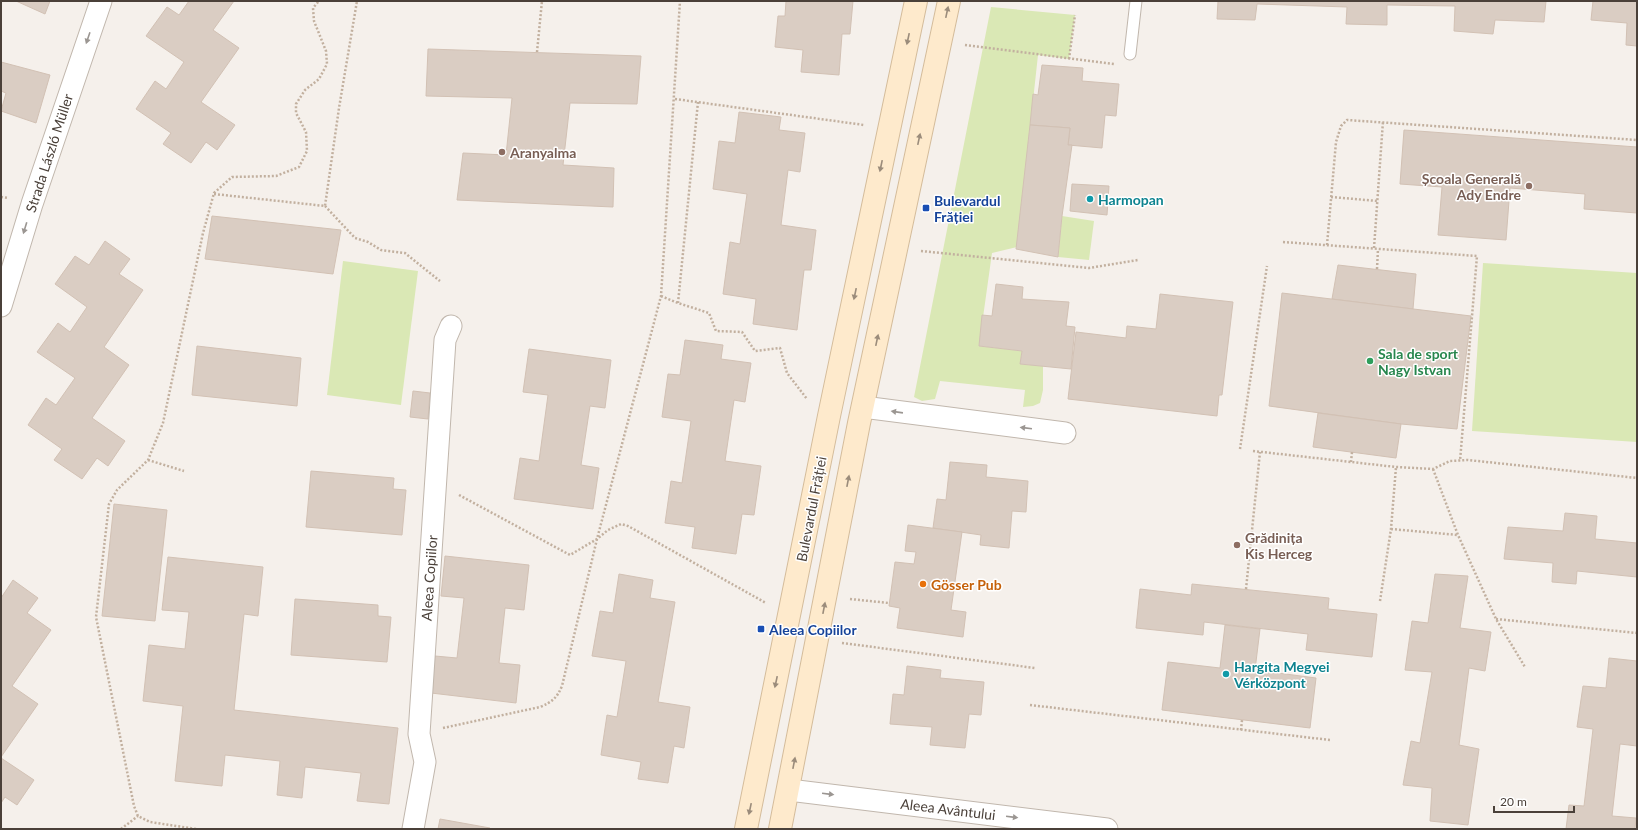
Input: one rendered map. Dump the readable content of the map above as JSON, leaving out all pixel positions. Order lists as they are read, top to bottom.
{
  "streets": {
    "main road": ["Bulevardul Frăției"],
    "street": ["Strada László Müller", "Aleea Copiilor", "Aleea Avântului"]
  },
  "one_way": ["Strada László Müller", "Aleea Avântului"],
  "places": {
    "other": [
      "Aranyalma",
      "Școala Generală Ady Endre",
      "Harmopan",
      "Sala de sport Nagy Istvan",
      "Grădinița Kis Herceg",
      "Gösser Pub",
      "Hargita Megyei Vérközpont"
    ],
    "transit": ["Bulevardul Frăției", "Aleea Copiilor"]
  },
  "scale_bar": "20 m"
}
